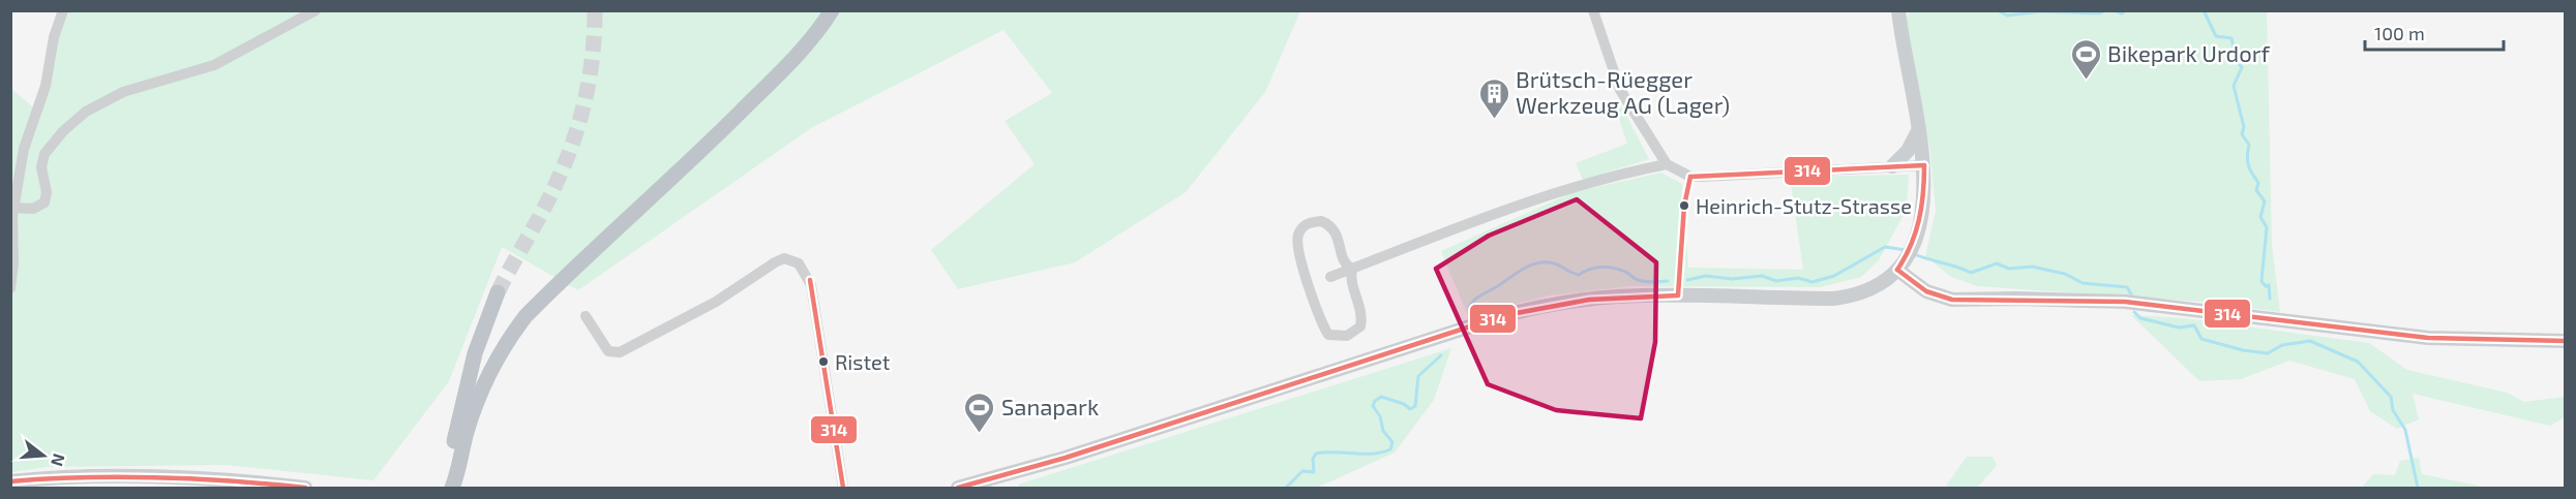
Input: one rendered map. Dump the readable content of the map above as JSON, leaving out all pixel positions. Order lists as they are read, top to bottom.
{
  "places": {
    "sports": ["Bikepark Urdorf", "Sanapark"],
    "building": ["Brütsch-Rüegger Werkzeug AG (Lager)"],
    "other": ["Heinrich-Stutz-Strasse", "Ristet"]
  },
  "lines": ["transit line 314"],
  "scale_bar": "100 m",
  "north": "right"
}
